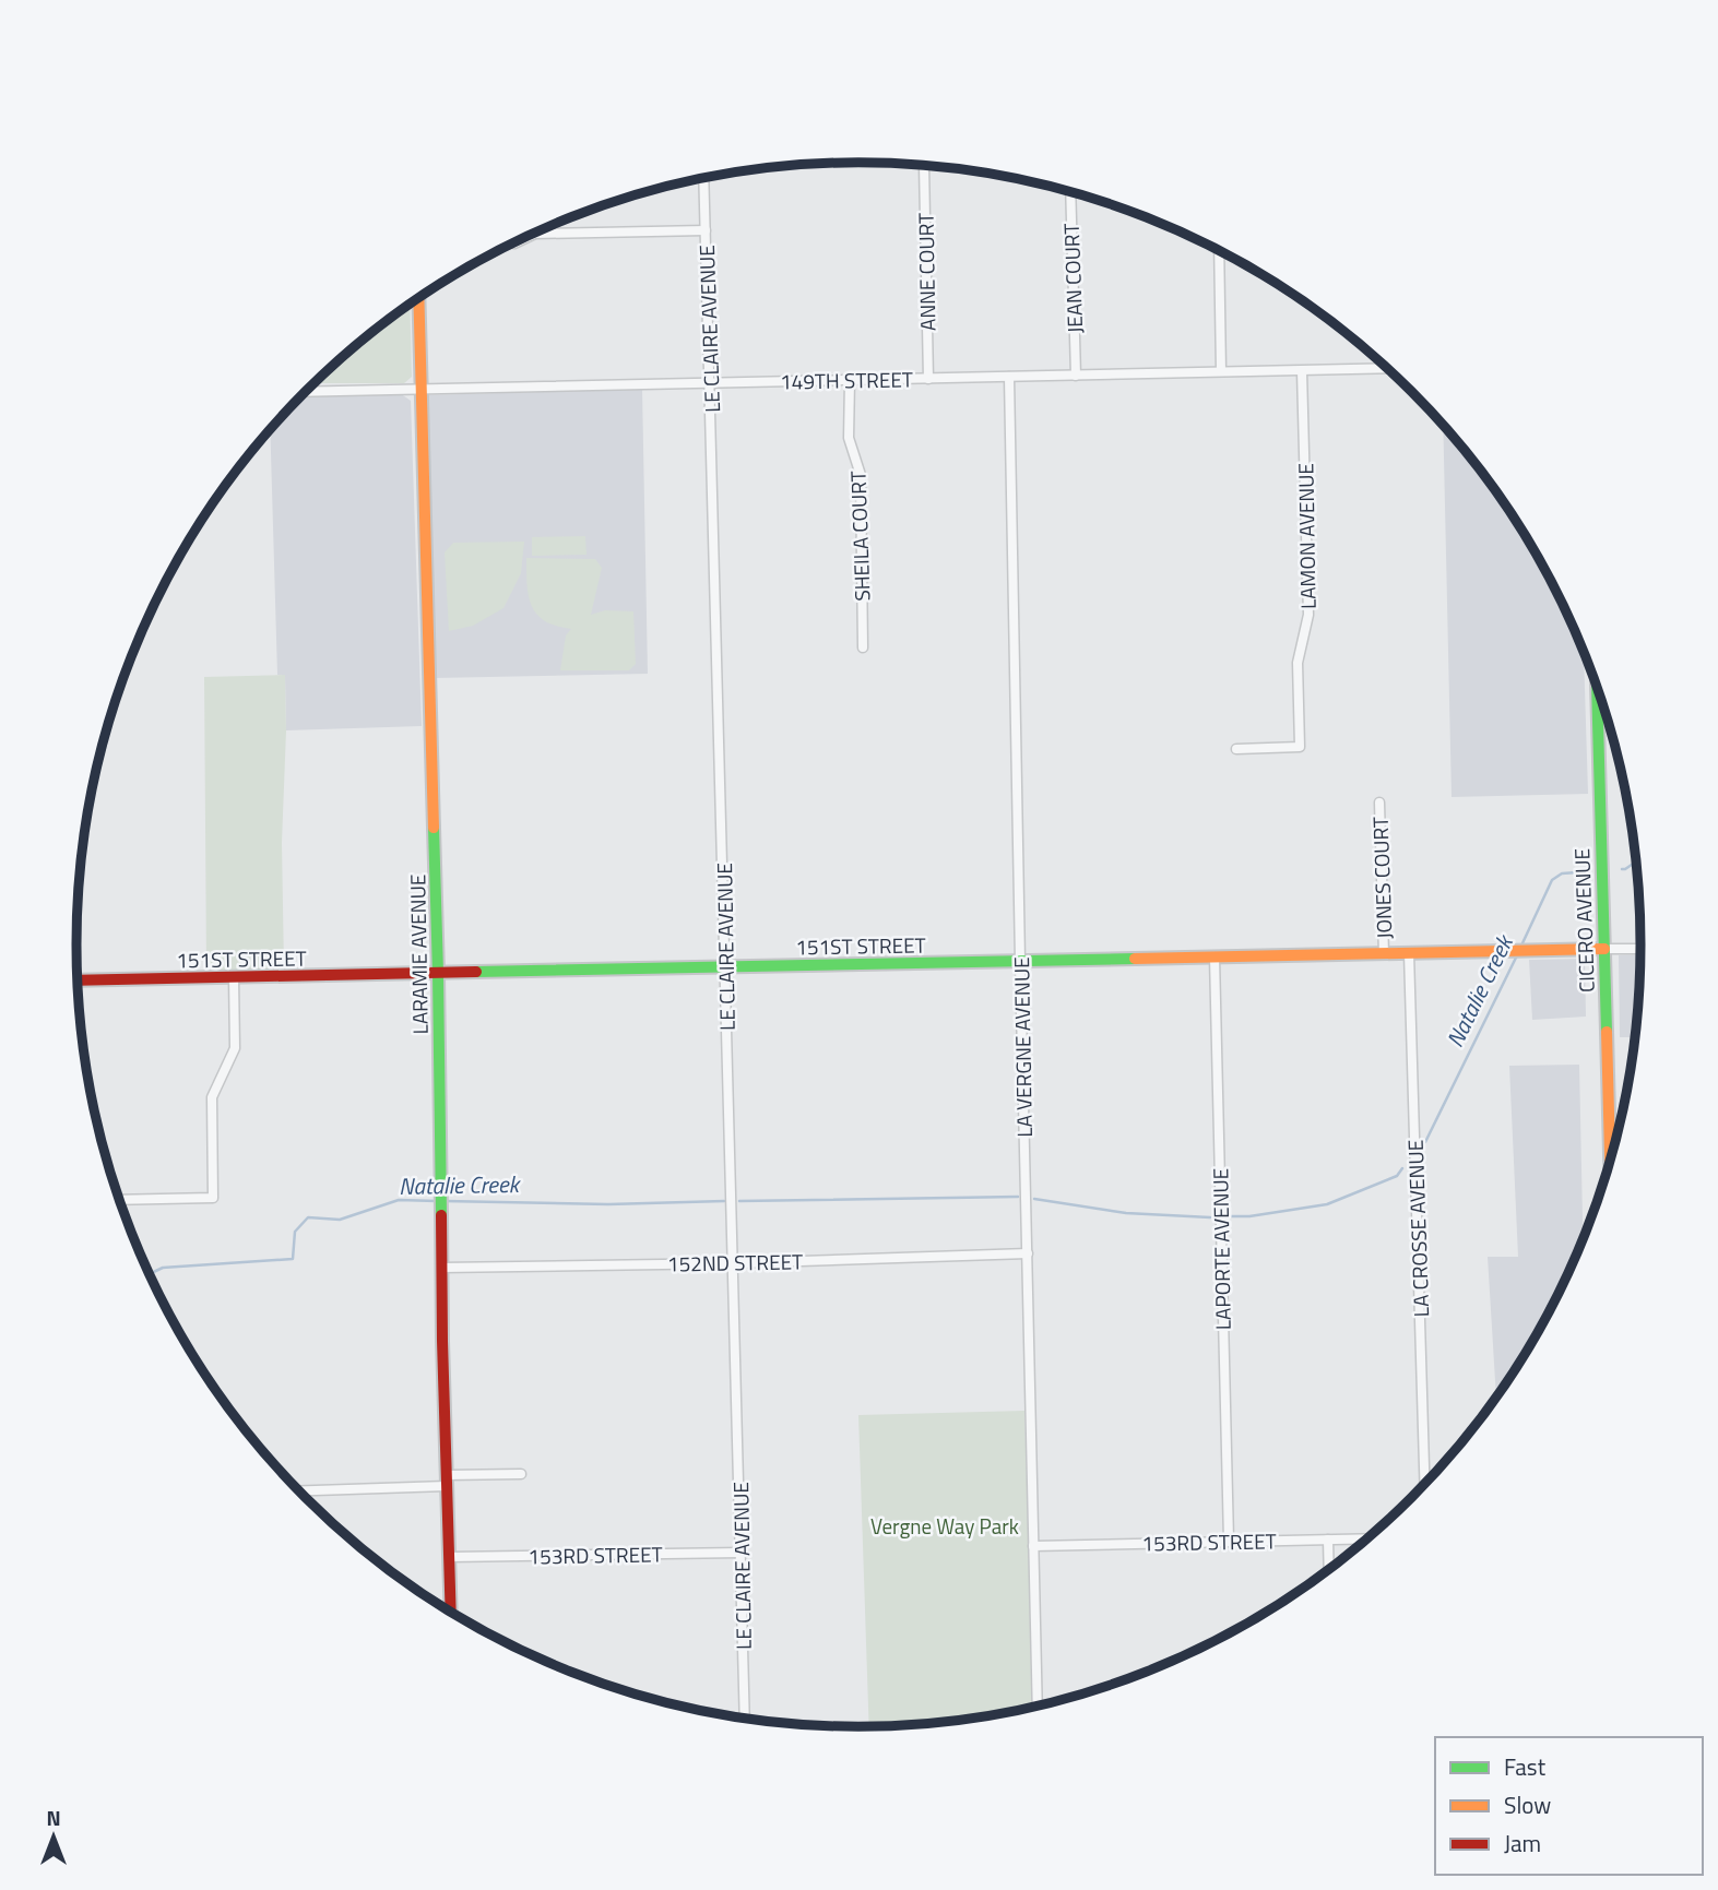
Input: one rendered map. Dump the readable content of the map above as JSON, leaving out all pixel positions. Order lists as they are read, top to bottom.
{
  "streets": {
    "street": [
      "ANNE COURT",
      "JEAN COURT",
      "LE CLAIRE AVENUE",
      "149TH STREET",
      "SHEILA COURT",
      "LAMON AVENUE",
      "JONES COURT",
      "CICERO AVENUE",
      "151ST STREET",
      "LARAMIE AVENUE",
      "LA VERGNE AVENUE",
      "LA CROSSE AVENUE",
      "LAPORTE AVENUE",
      "152ND STREET",
      "153RD STREET"
    ]
  },
  "crossings": [
    ["ANNE COURT", "149TH STREET"],
    ["JEAN COURT", "149TH STREET"],
    ["LE CLAIRE AVENUE", "149TH STREET"],
    ["LE CLAIRE AVENUE", "151ST STREET"],
    ["LE CLAIRE AVENUE", "152ND STREET"],
    ["LE CLAIRE AVENUE", "153RD STREET"],
    ["149TH STREET", "SHEILA COURT"],
    ["149TH STREET", "LAMON AVENUE"],
    ["149TH STREET", "LARAMIE AVENUE"],
    ["149TH STREET", "LA VERGNE AVENUE"],
    ["JONES COURT", "151ST STREET"],
    ["CICERO AVENUE", "151ST STREET"],
    ["151ST STREET", "LARAMIE AVENUE"],
    ["151ST STREET", "LA VERGNE AVENUE"],
    ["151ST STREET", "LA CROSSE AVENUE"],
    ["151ST STREET", "LAPORTE AVENUE"],
    ["LARAMIE AVENUE", "152ND STREET"],
    ["LARAMIE AVENUE", "153RD STREET"],
    ["LA VERGNE AVENUE", "152ND STREET"],
    ["LA VERGNE AVENUE", "153RD STREET"],
    ["LAPORTE AVENUE", "153RD STREET"]
  ],
  "water": ["Natalie Creek"],
  "parks": ["Vergne Way Park"],
  "legend": ["Fast", "Slow", "Jam"],
  "north": "top"
}
